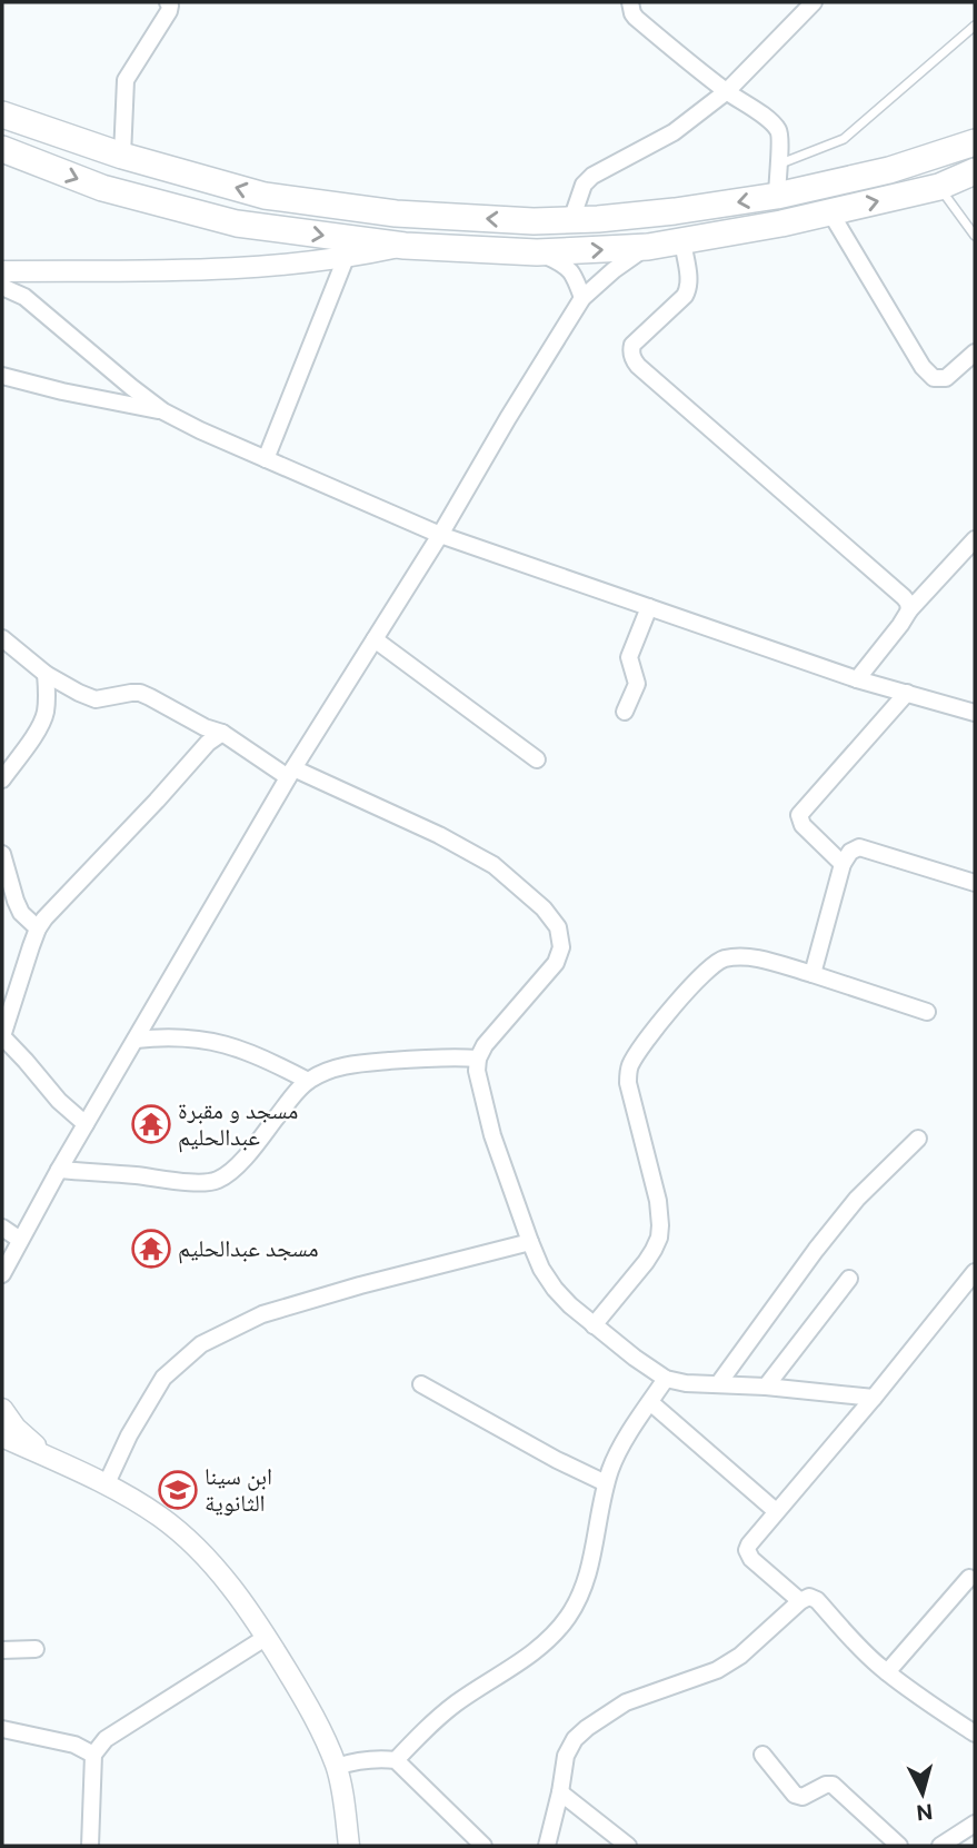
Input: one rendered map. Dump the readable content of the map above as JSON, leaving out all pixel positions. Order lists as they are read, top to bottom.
{
  "places": {
    "temple": ["مسجد و مقبرة عبدالحليم", "مسجد عبدالحليم"],
    "school or university": ["ابن سينا الثانوية"]
  },
  "north": "bottom"
}
